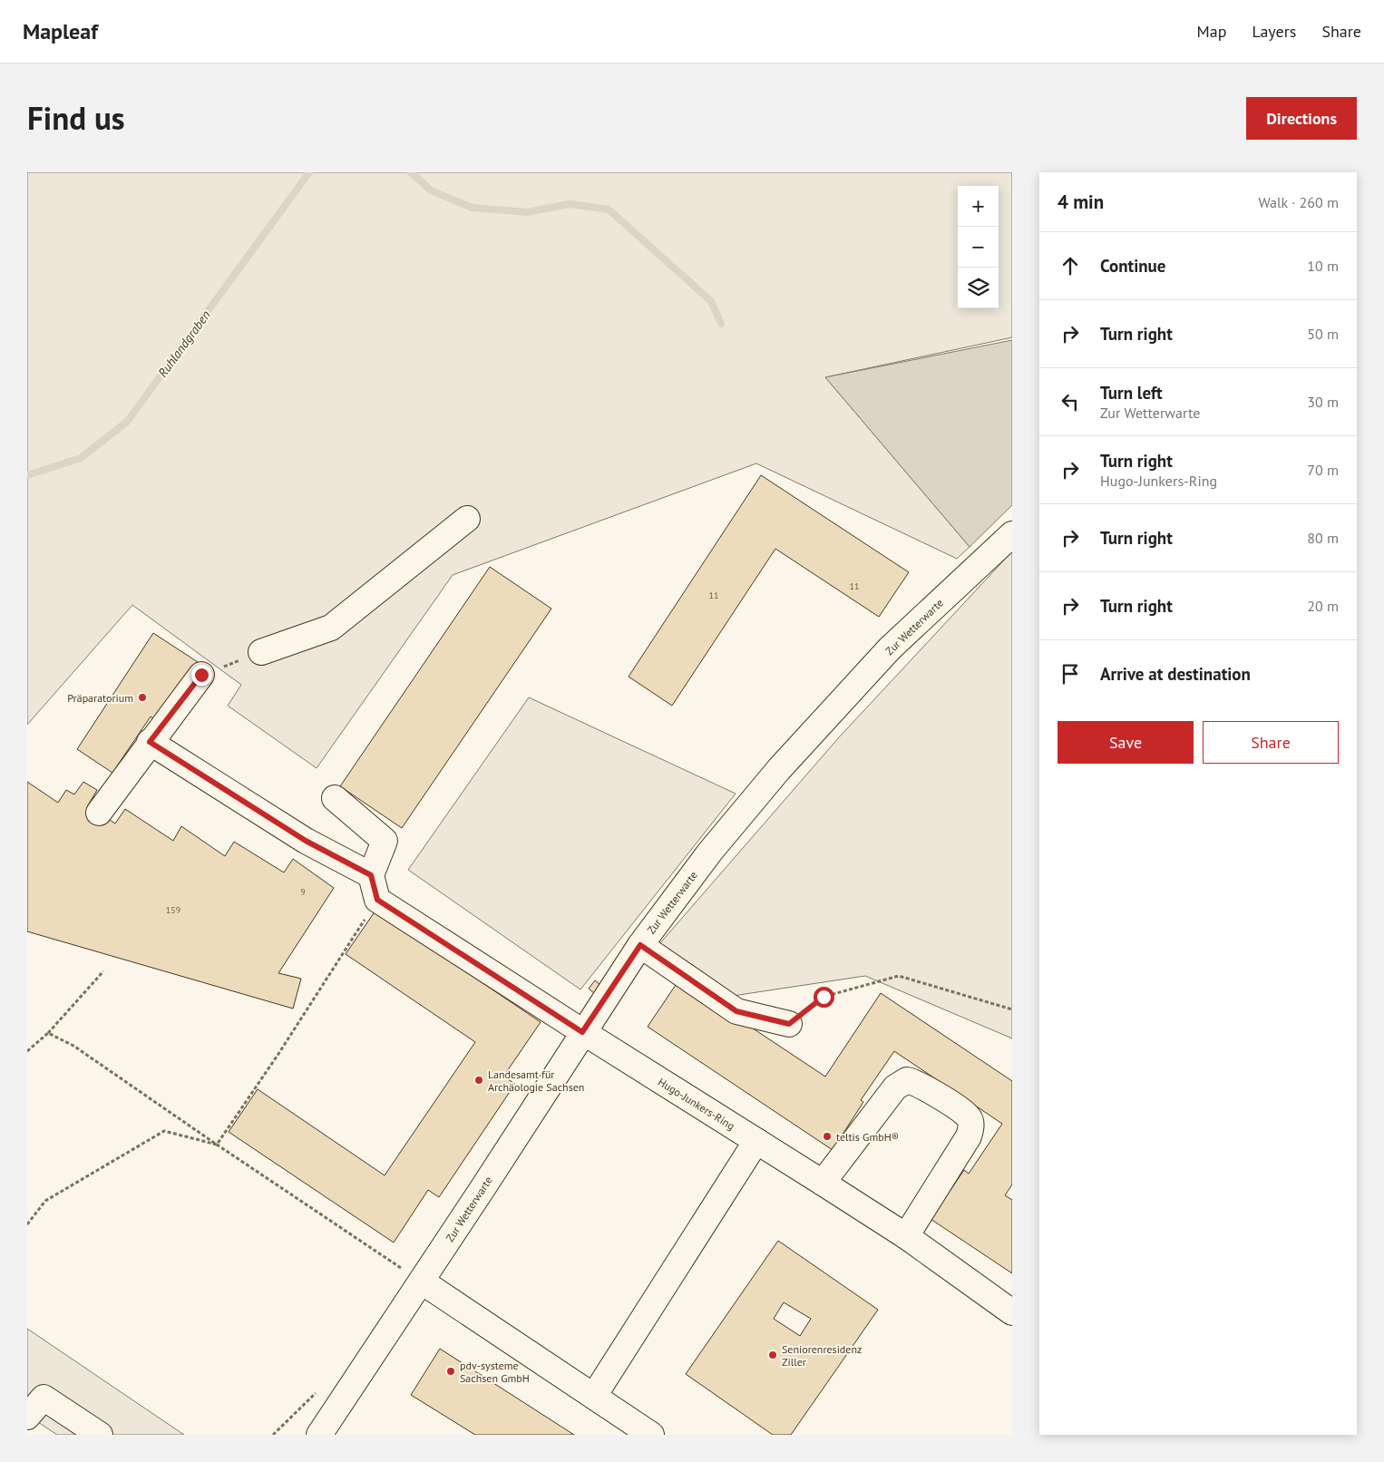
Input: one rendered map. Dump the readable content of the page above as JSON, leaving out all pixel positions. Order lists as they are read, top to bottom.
{
  "streets": {
    "street": ["Zur Wetterwarte", "Hugo-Junkers-Ring"]
  },
  "crossings": [
    ["Zur Wetterwarte", "Hugo-Junkers-Ring"]
  ],
  "water": ["Ruhlandgraben"],
  "places": [
    "Präparatorium",
    "Landesamt für Archäologie Sachsen",
    "teltis GmbH®",
    "Seniorenresidenz Ziller",
    "pdv-systeme Sachsen GmbH"
  ],
  "house_numbers": [
    "11",
    "11",
    "9",
    "159"
  ],
  "page": {
    "header": "Mapleaf",
    "nav": ["Map", "Layers", "Share"],
    "title": "Find us",
    "buttons": [
      "Directions",
      ["Save", "Share"]
    ],
    "heading": ["4 min", "Walk · 260 m"],
    "map_buttons": ["+", "−"],
    "list": [
      ["Continue", "10 m"],
      ["Turn right", "50 m"],
      ["Turn left", "Zur Wetterwarte", "30 m"],
      ["Turn right", "Hugo-Junkers-Ring", "70 m"],
      ["Turn right", "80 m"],
      ["Turn right", "20 m"],
      "Arrive at destination"
    ]
  }
}
